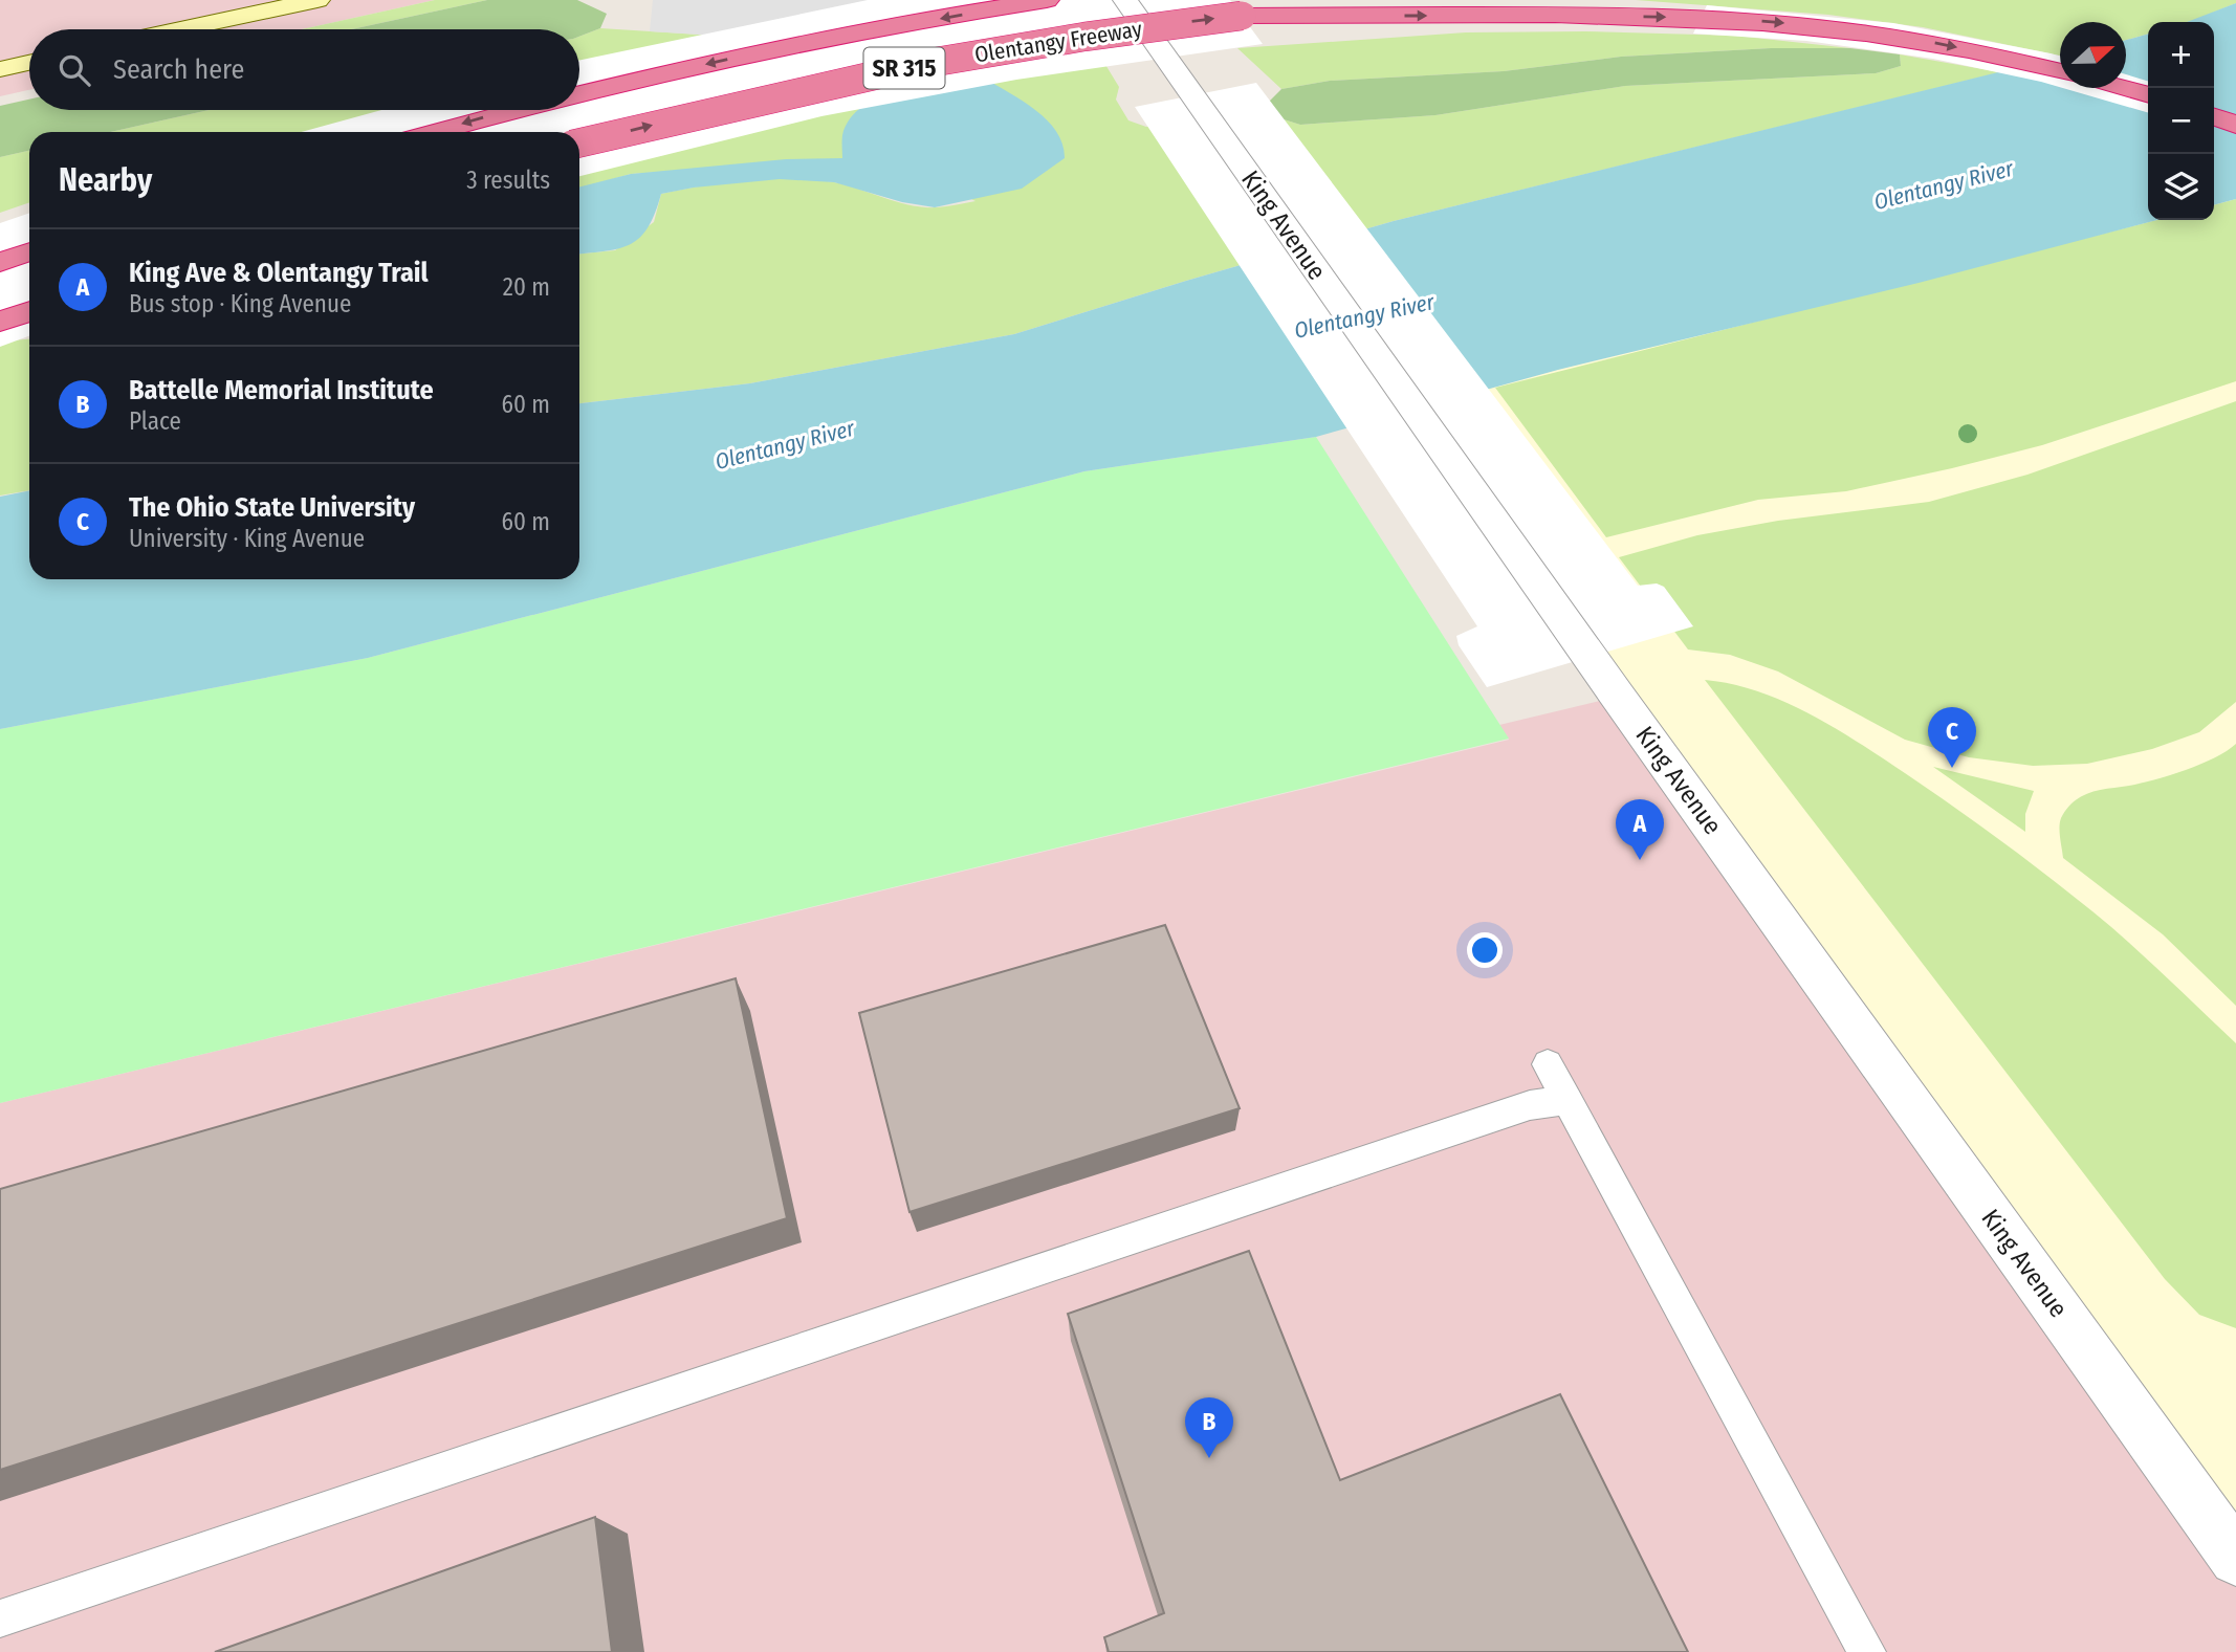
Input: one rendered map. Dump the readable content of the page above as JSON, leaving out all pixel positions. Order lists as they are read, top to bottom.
{
  "streets": {
    "highway": ["Olentangy Freeway", "SR 315"],
    "street": ["King Avenue"]
  },
  "water": ["Olentangy River"],
  "north": "right",
  "page": {
    "map_buttons": ["+", "−"],
    "search": "Search here",
    "heading": ["Nearby", "3 results"],
    "list": [
      {
        "mark": "A",
        "name": "King Ave & Olentangy Trail",
        "note": "Bus stop · King Avenue",
        "value": "20 m"
      },
      {
        "mark": "B",
        "name": "Battelle Memorial Institute",
        "note": "Place",
        "value": "60 m"
      },
      {
        "mark": "C",
        "name": "The Ohio State University",
        "note": "University · King Avenue",
        "value": "60 m"
      }
    ],
    "pins": ["C", "A", "B"]
  }
}
